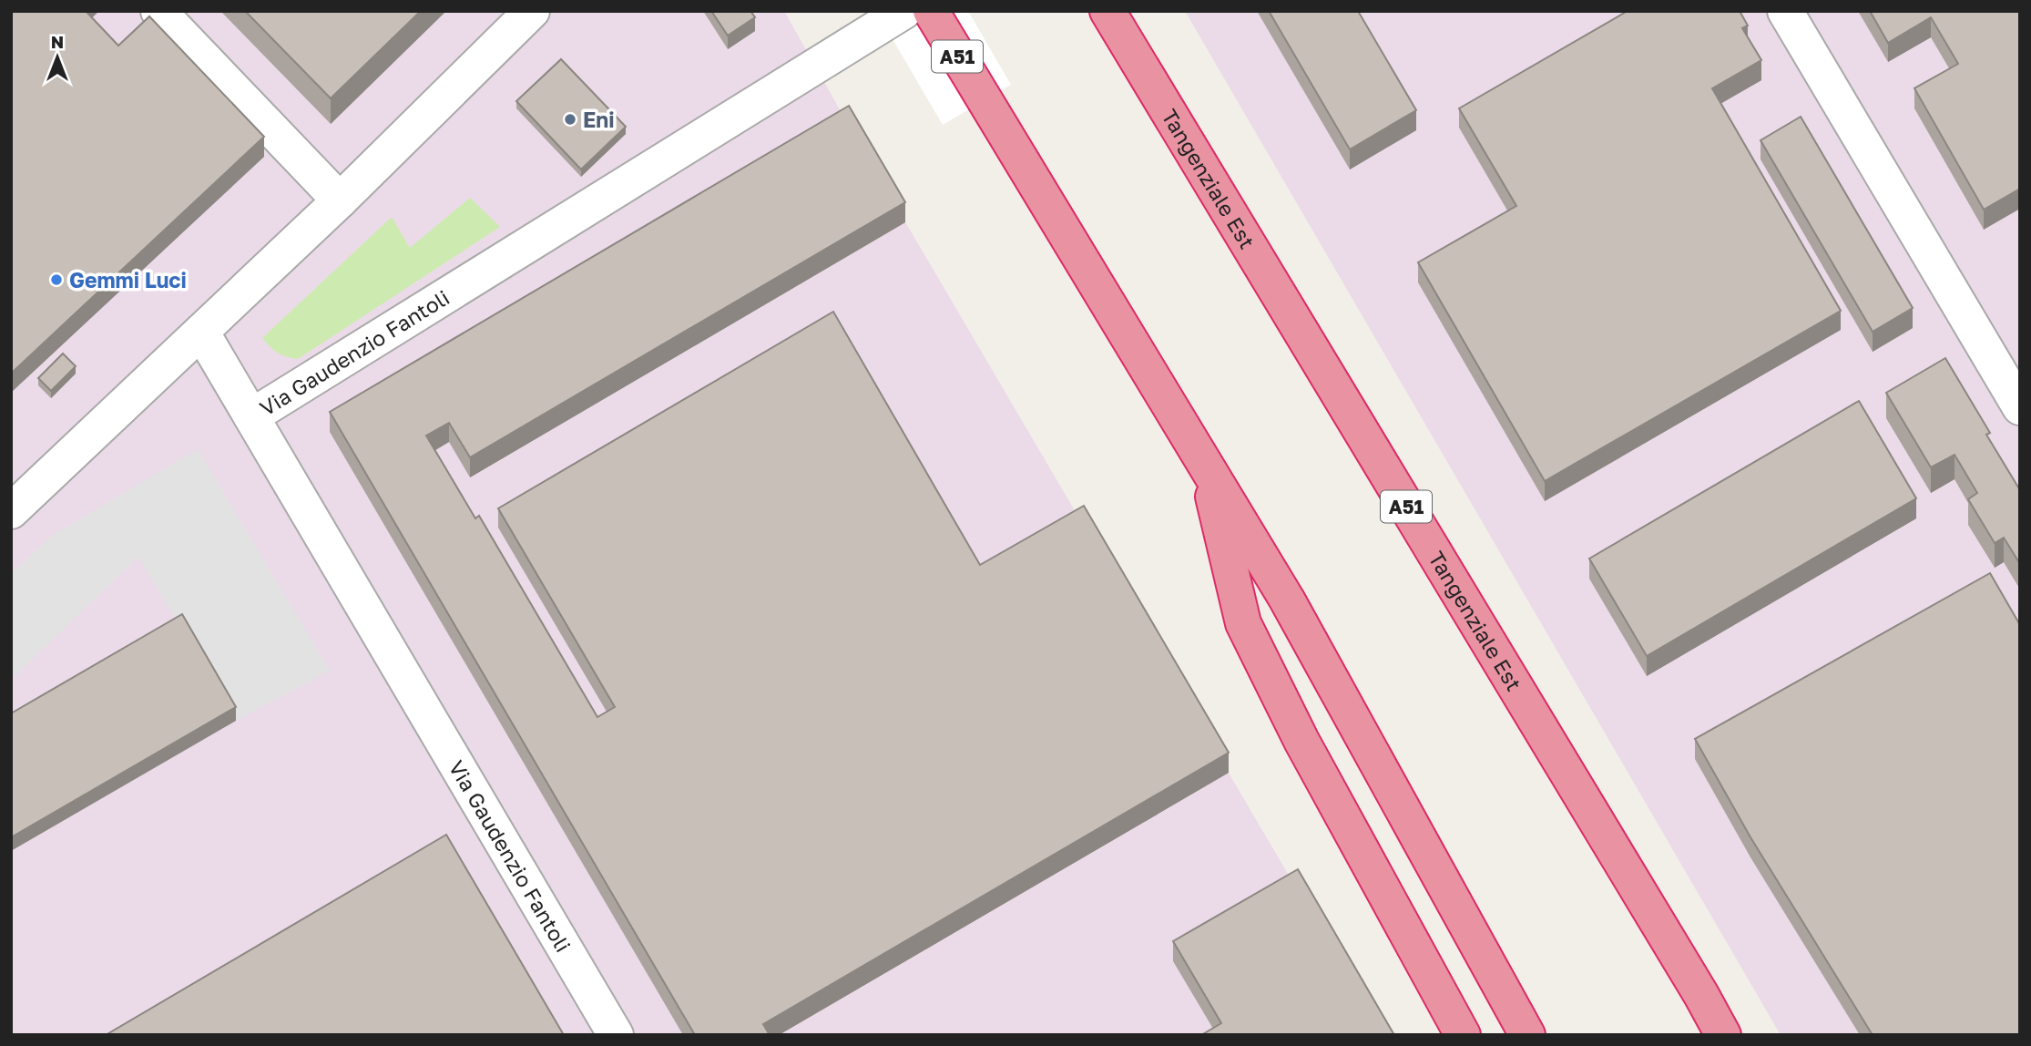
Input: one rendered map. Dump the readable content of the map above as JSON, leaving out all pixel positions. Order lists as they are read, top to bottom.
{
  "streets": {
    "highway": ["A51", "Tangenziale Est"],
    "street": ["Via Gaudenzio Fantoli"]
  },
  "places": ["Eni", "Gemmi Luci"],
  "north": "top"
}
